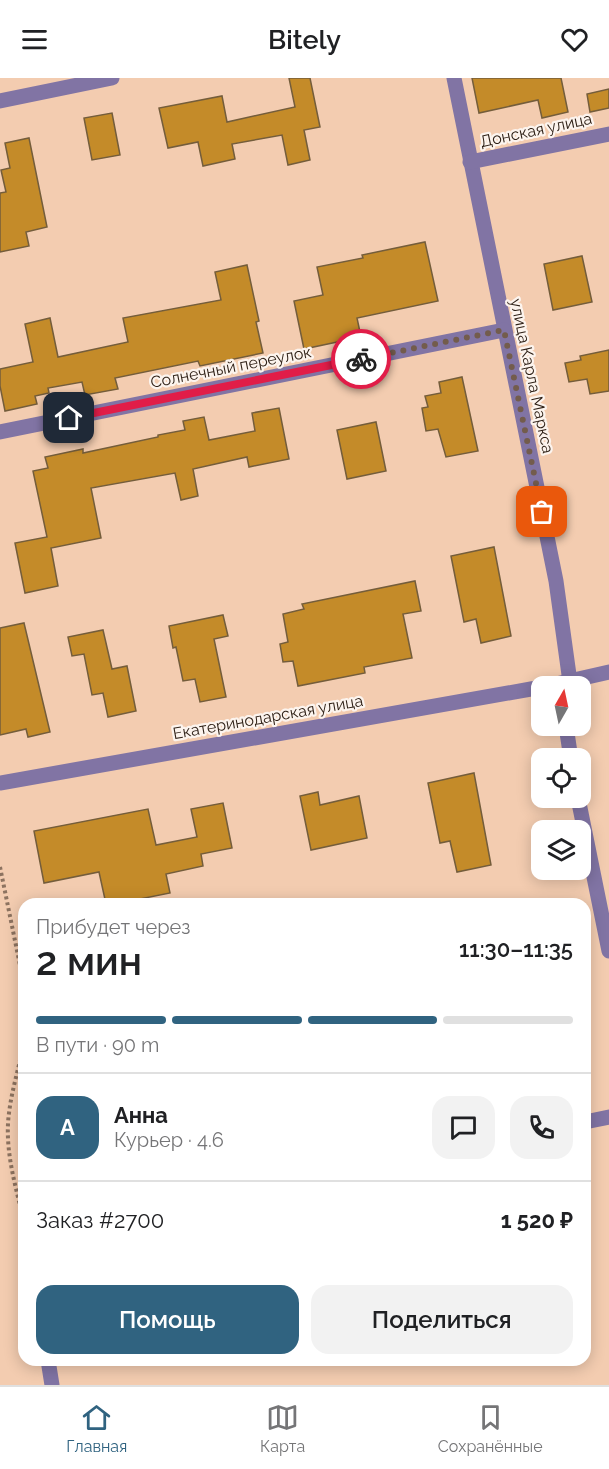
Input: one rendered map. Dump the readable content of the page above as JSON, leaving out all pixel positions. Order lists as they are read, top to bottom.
{
  "streets": {
    "street": [
      "Донская улица",
      "Солнечный переулок",
      "улица Карла Маркса",
      "Екатеринодарская улица"
    ]
  },
  "crossings": [
    ["Донская улица", "улица Карла Маркса"],
    ["Солнечный переулок", "улица Карла Маркса"]
  ],
  "north": "top",
  "page": {
    "header": "Bitely",
    "heading": ["2 мин", "Прибудет через", "11:30–11:35"],
    "panel": [
      "Анна",
      "Курьер · 4.6",
      "Заказ #2700",
      "1 520 ₽"
    ],
    "bar": "В пути · 90 m",
    "round": "А",
    "buttons": ["Помощь", "Поделиться"],
    "tabs": ["Главная", "Карта", "Сохранённые"]
  }
}
